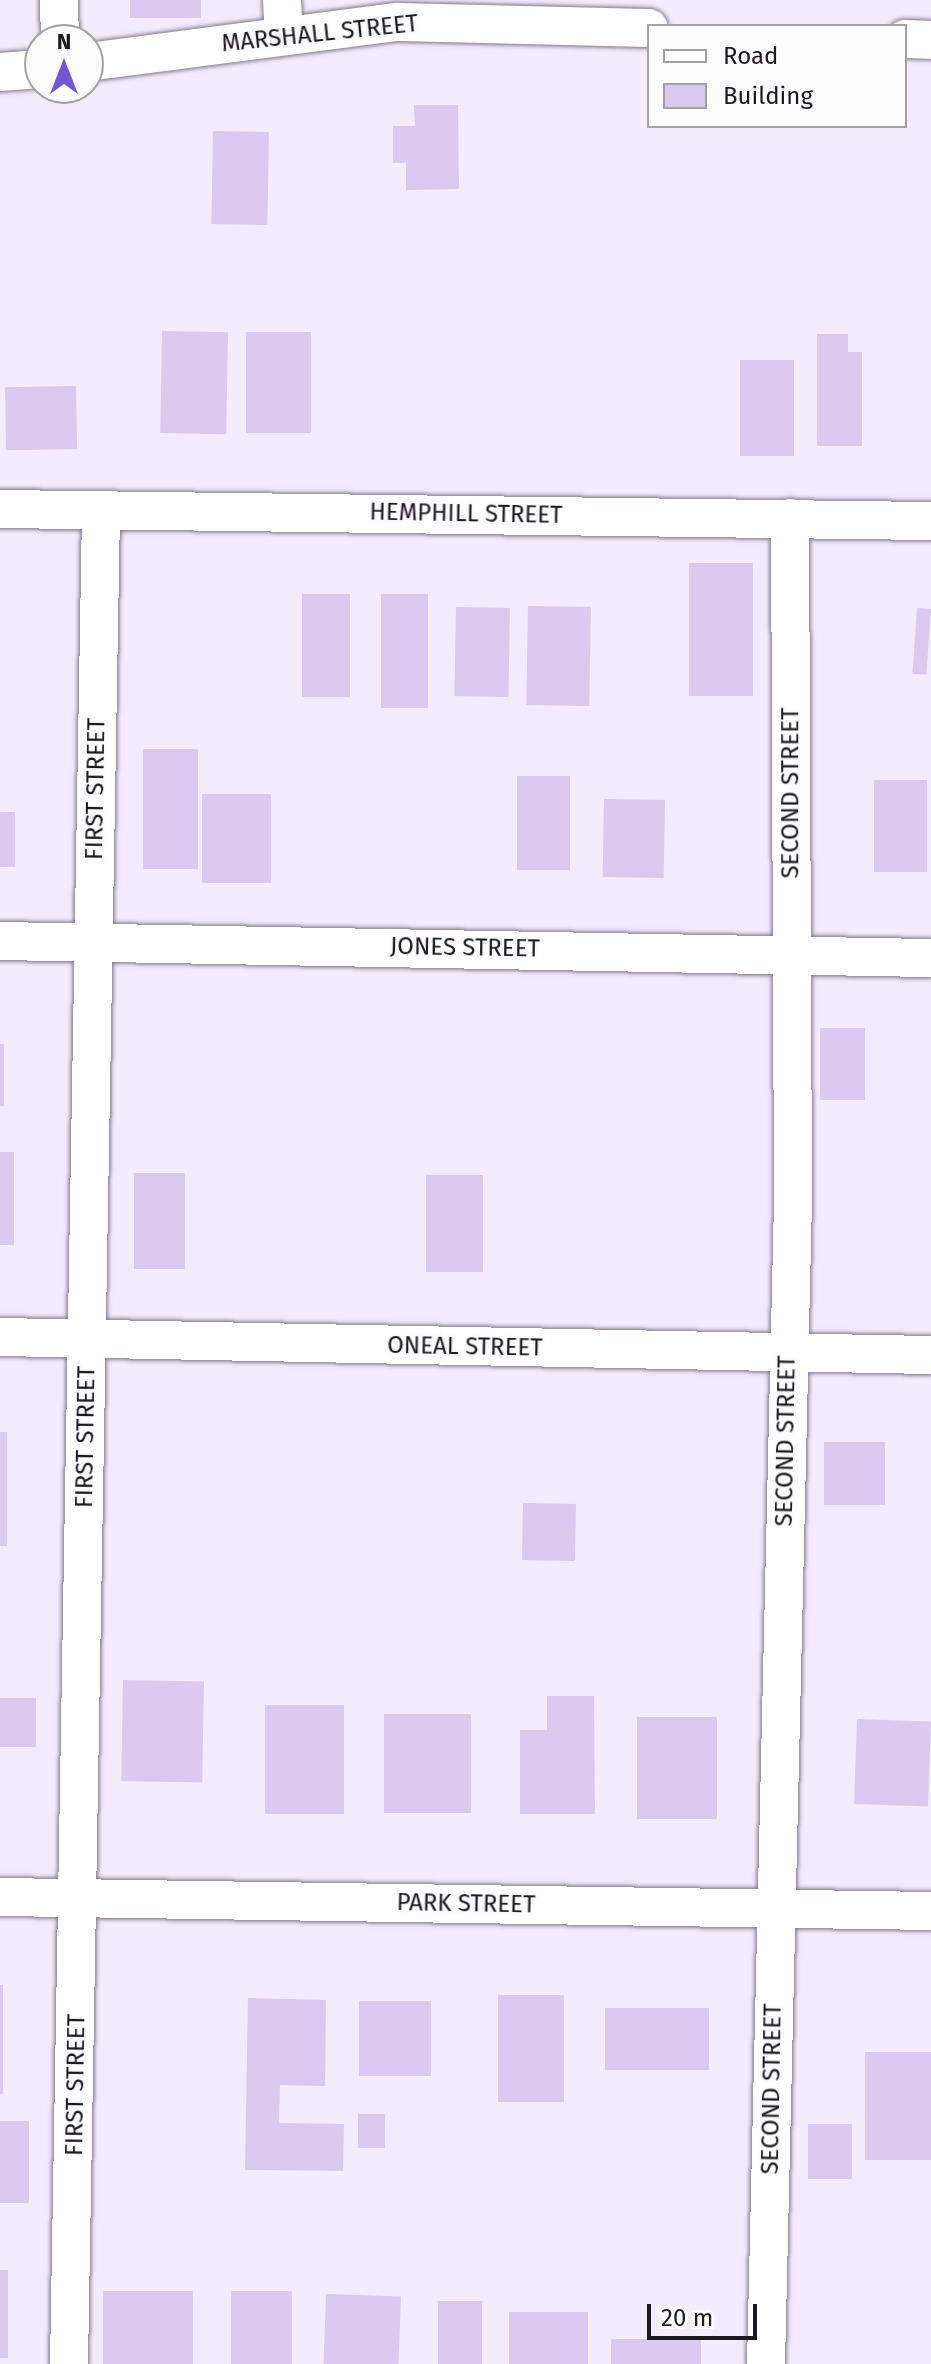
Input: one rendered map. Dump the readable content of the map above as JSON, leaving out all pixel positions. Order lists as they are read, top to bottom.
{
  "streets": {
    "street": [
      "MARSHALL STREET",
      "HEMPHILL STREET",
      "FIRST STREET",
      "SECOND STREET",
      "JONES STREET",
      "ONEAL STREET",
      "PARK STREET"
    ]
  },
  "crossings": [
    ["HEMPHILL STREET", "FIRST STREET"],
    ["HEMPHILL STREET", "SECOND STREET"],
    ["FIRST STREET", "JONES STREET"],
    ["FIRST STREET", "ONEAL STREET"],
    ["FIRST STREET", "PARK STREET"],
    ["SECOND STREET", "JONES STREET"],
    ["SECOND STREET", "ONEAL STREET"],
    ["SECOND STREET", "PARK STREET"]
  ],
  "legend": ["Road", "Building"],
  "scale_bar": "20 m",
  "north": "top"
}
